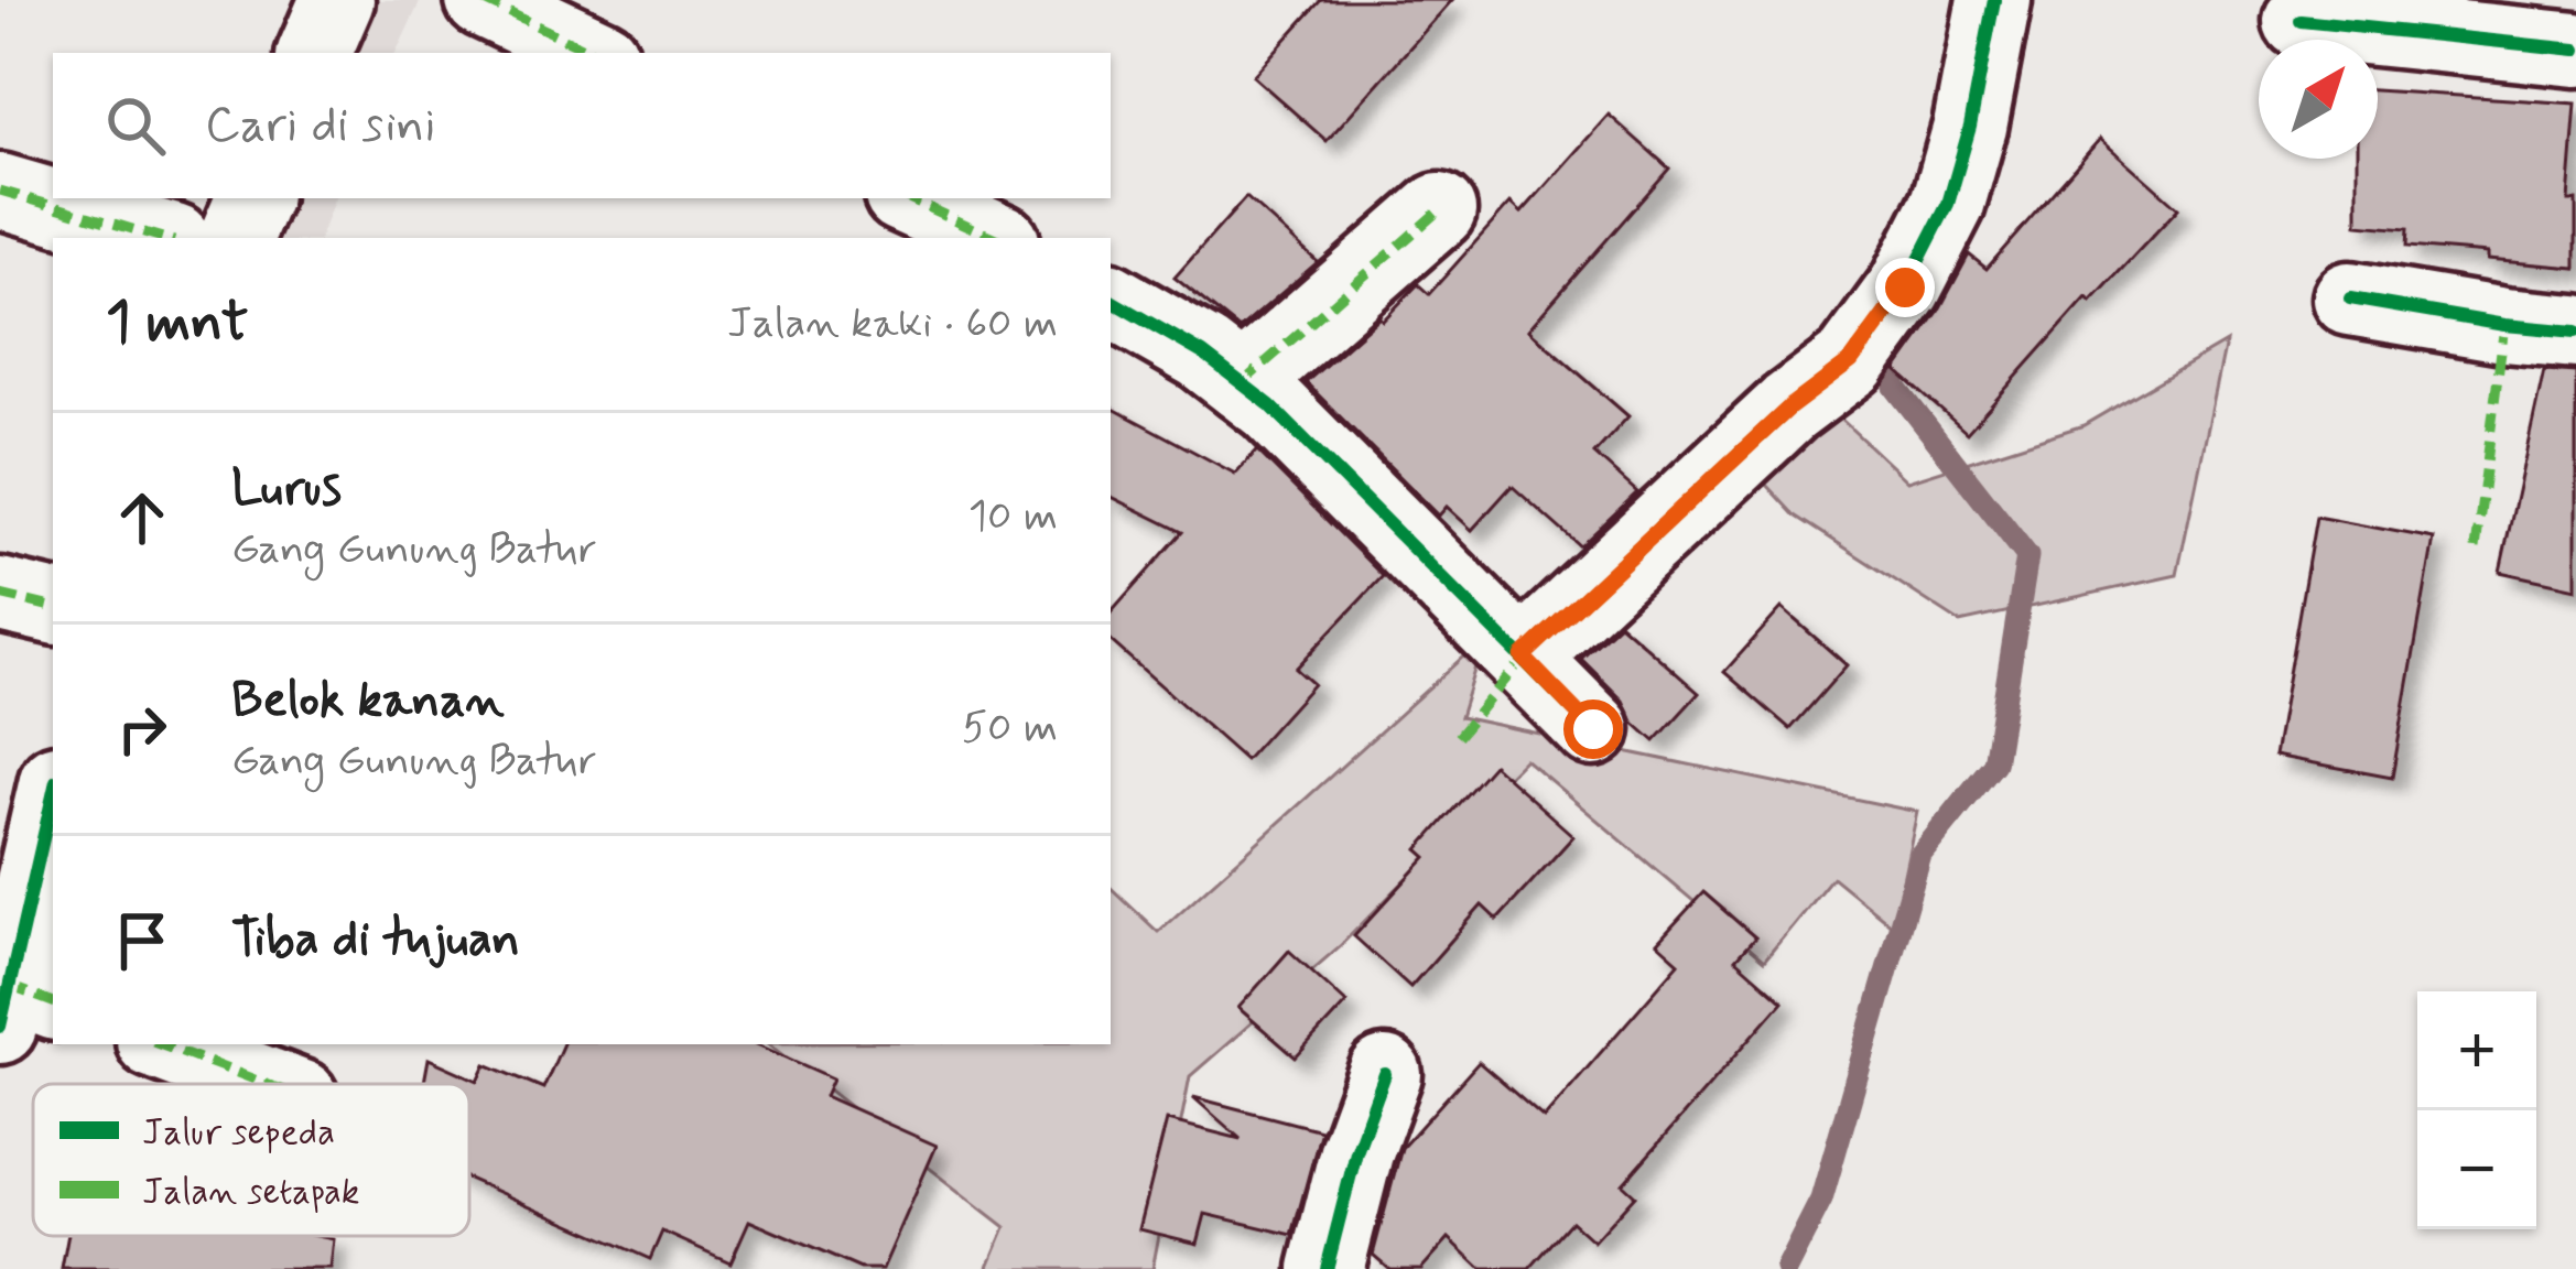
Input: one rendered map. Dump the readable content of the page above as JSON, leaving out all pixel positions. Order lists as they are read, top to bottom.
{
  "legend": ["Jalur sepeda", "Jalan setapak"],
  "north": "top right",
  "page": {
    "search": "Cari di sini",
    "heading": ["1 mnt", "Jalan kaki · 60 m"],
    "list": [
      ["Lurus", "Gang Gunung Batur", "10 m"],
      ["Belok kanan", "Gang Gunung Batur", "50 m"],
      "Tiba di tujuan"
    ],
    "map_buttons": ["+", "−"]
  }
}
